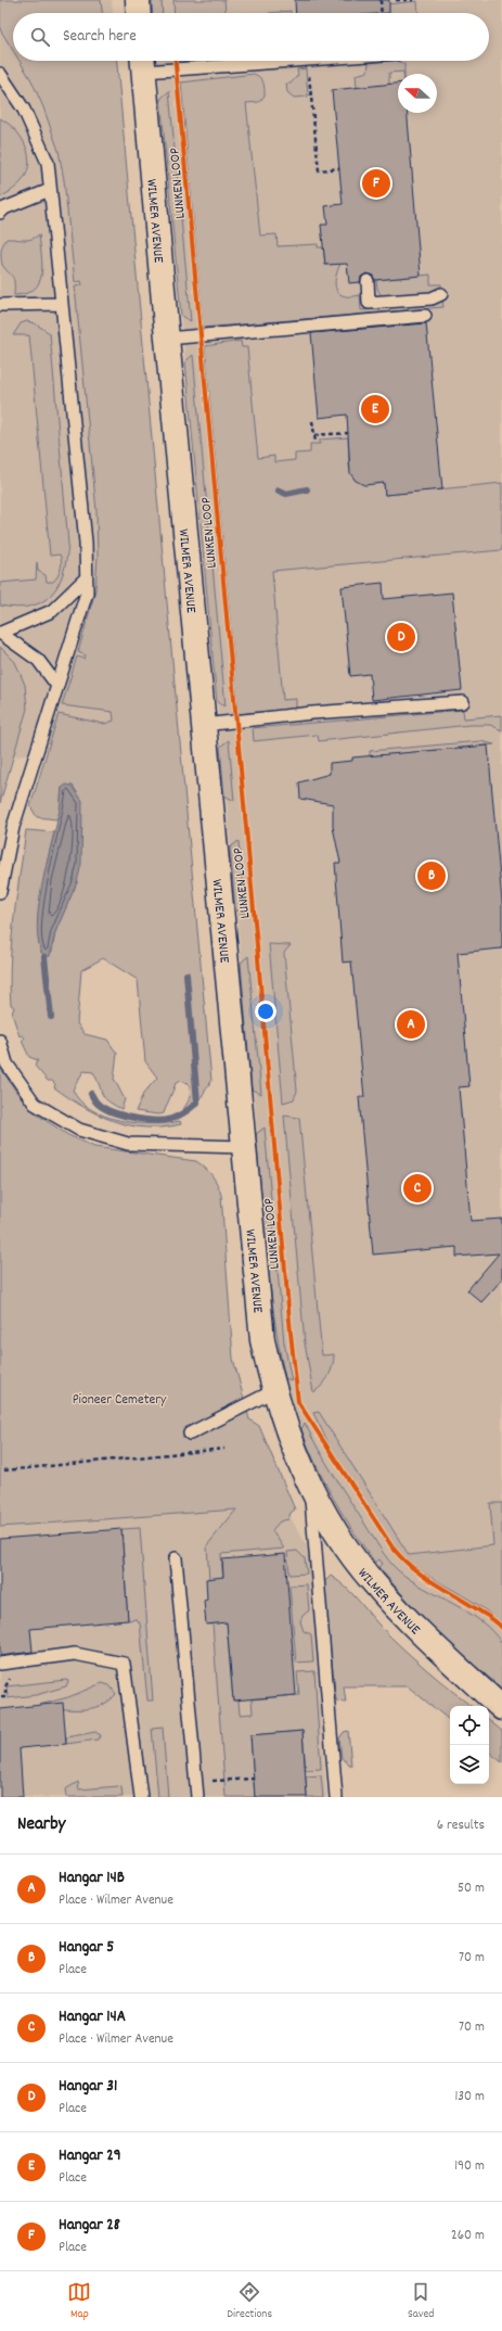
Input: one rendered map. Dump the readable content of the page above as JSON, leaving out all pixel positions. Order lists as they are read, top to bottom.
{
  "streets": {
    "street": ["WILMER AVENUE"],
    "cycle path": ["LUNKEN LOOP"]
  },
  "parks": ["Pioneer Cemetery"],
  "north": "left",
  "page": {
    "search": "Search here",
    "pins": [
      "F",
      "E",
      "D",
      "B",
      "A",
      "C"
    ],
    "heading": ["Nearby", "6 results"],
    "list": [
      {
        "mark": "A",
        "name": "Hangar 14B",
        "note": "Place · Wilmer Avenue",
        "value": "50 m"
      },
      {
        "mark": "B",
        "name": "Hangar 5",
        "note": "Place",
        "value": "70 m"
      },
      {
        "mark": "C",
        "name": "Hangar 14A",
        "note": "Place · Wilmer Avenue",
        "value": "70 m"
      },
      {
        "mark": "D",
        "name": "Hangar 31",
        "note": "Place",
        "value": "130 m"
      },
      {
        "mark": "E",
        "name": "Hangar 29",
        "note": "Place",
        "value": "190 m"
      },
      {
        "mark": "F",
        "name": "Hangar 28",
        "note": "Place",
        "value": "260 m"
      }
    ],
    "nav": ["Map", "Directions", "Saved"]
  }
}
